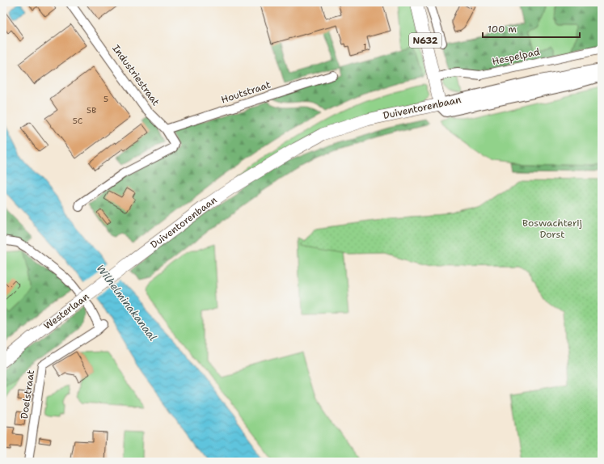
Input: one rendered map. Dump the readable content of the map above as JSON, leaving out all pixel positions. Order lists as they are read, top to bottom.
{
  "streets": {
    "main road": ["N632", "Duiventorenbaan", "Westerlaan"],
    "street": [
      "Hespelpad",
      "Industriestraat",
      "Houtstraat",
      "Doelstraat"
    ]
  },
  "crossings": [
    ["N632", "Hespelpad"],
    ["N632", "Duiventorenbaan"],
    ["Industriestraat", "Houtstraat"],
    ["Duiventorenbaan", "Westerlaan"]
  ],
  "water": ["Wilhelminakanaal"],
  "parks": ["Boswachterij Dorst"],
  "house_numbers": [
    "1",
    "5",
    "5B",
    "5C"
  ],
  "scale_bar": "100 m"
}
